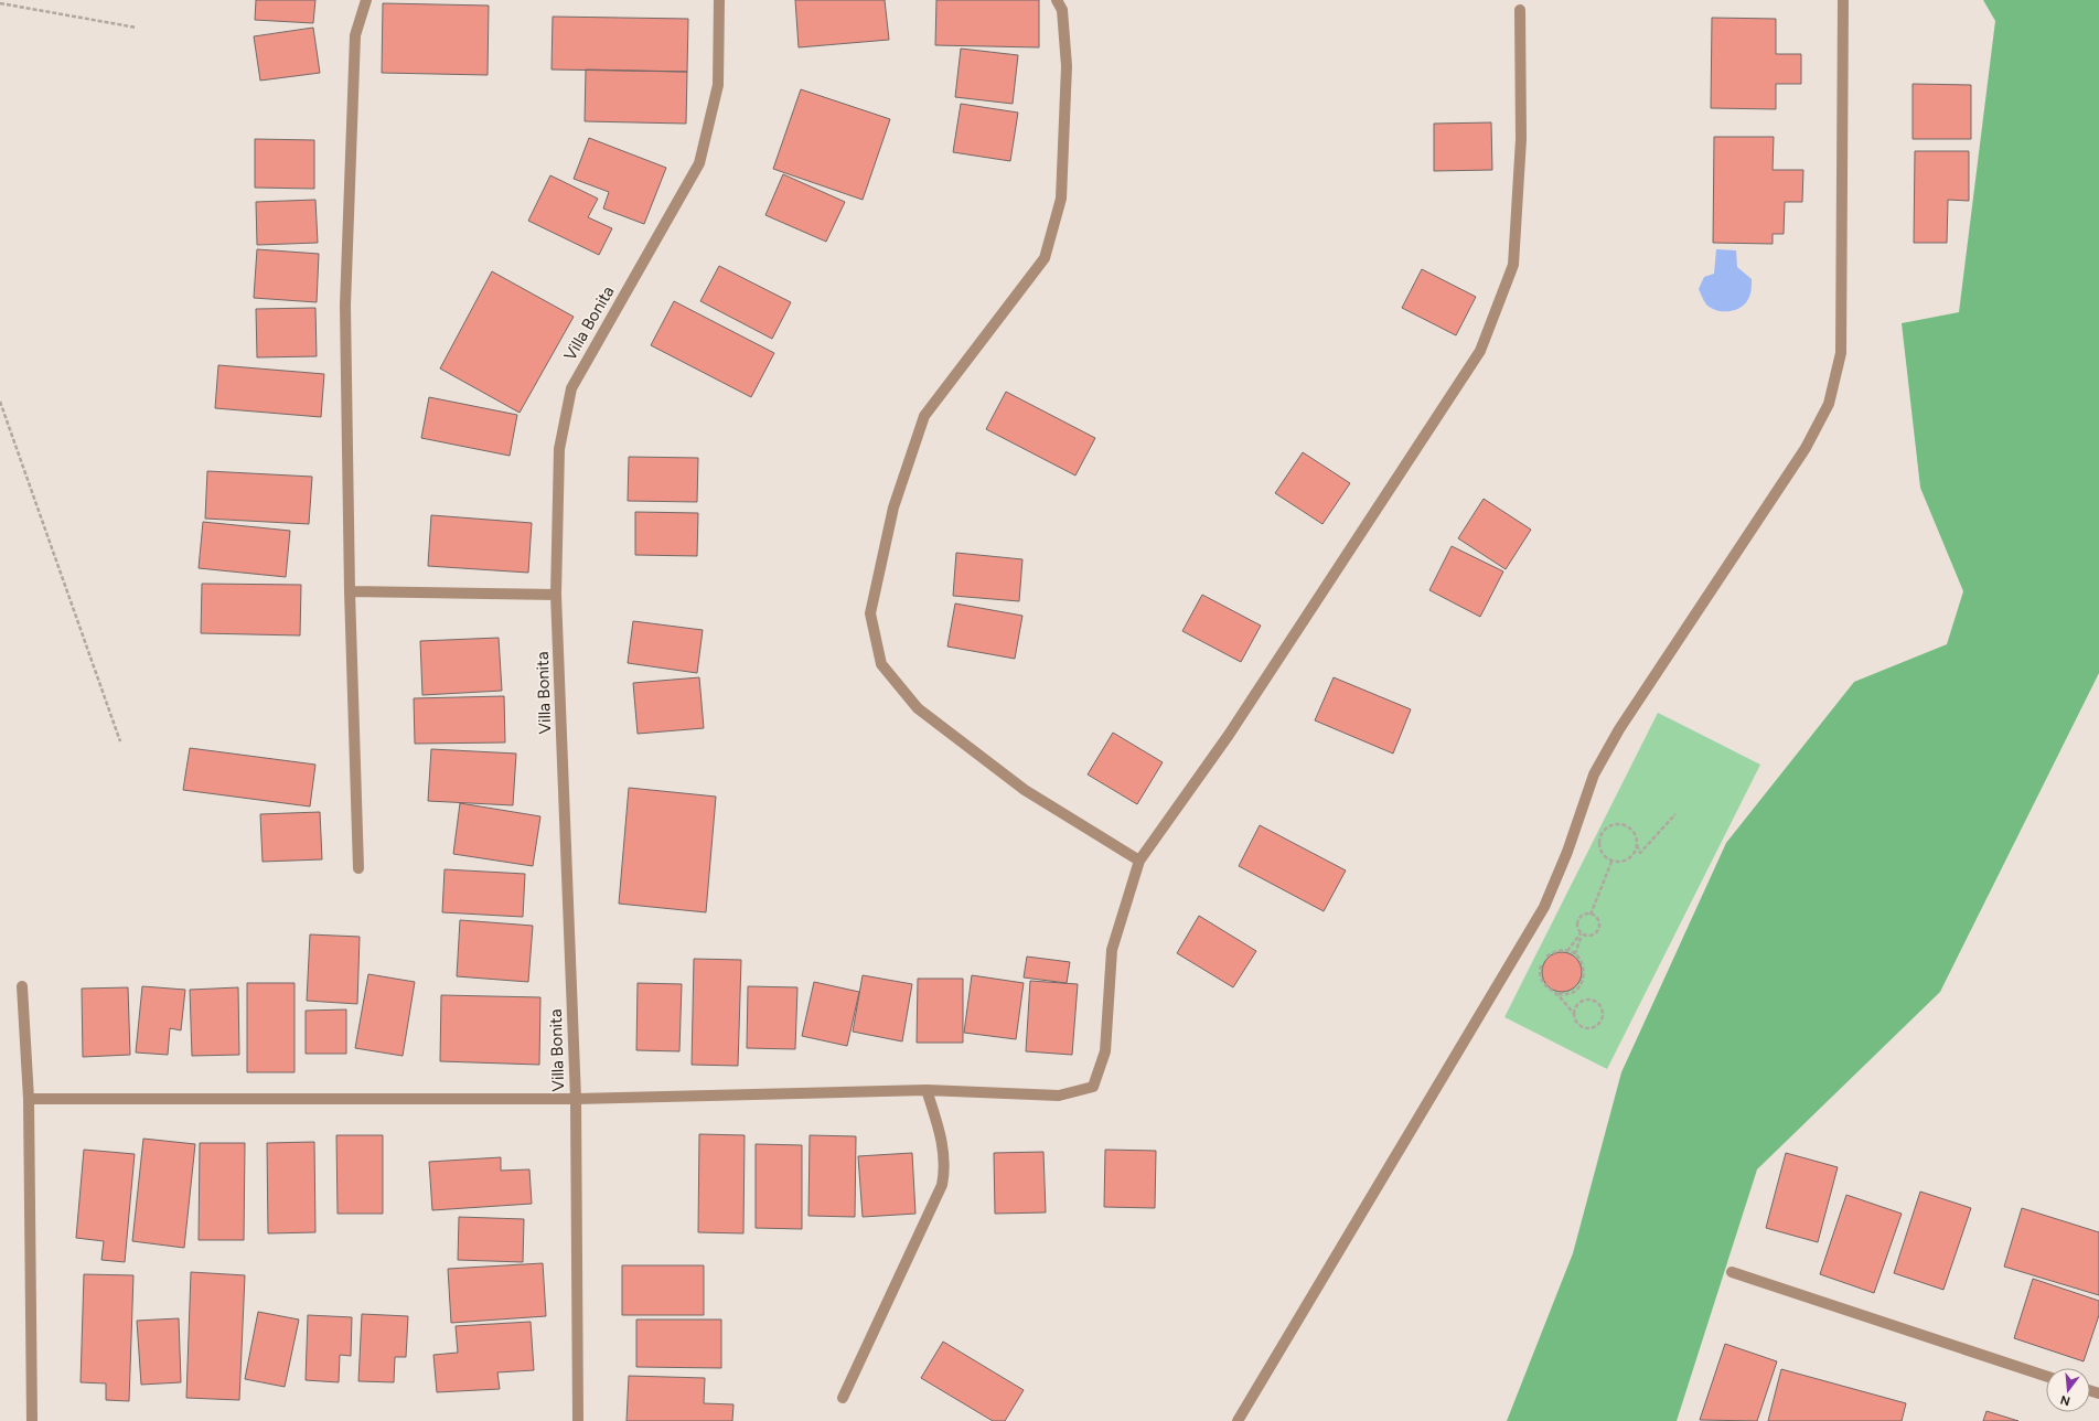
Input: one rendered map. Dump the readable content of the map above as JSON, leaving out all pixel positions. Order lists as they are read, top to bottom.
{
  "streets": {
    "street": ["Villa Bonita"]
  },
  "north": "bottom"
}
